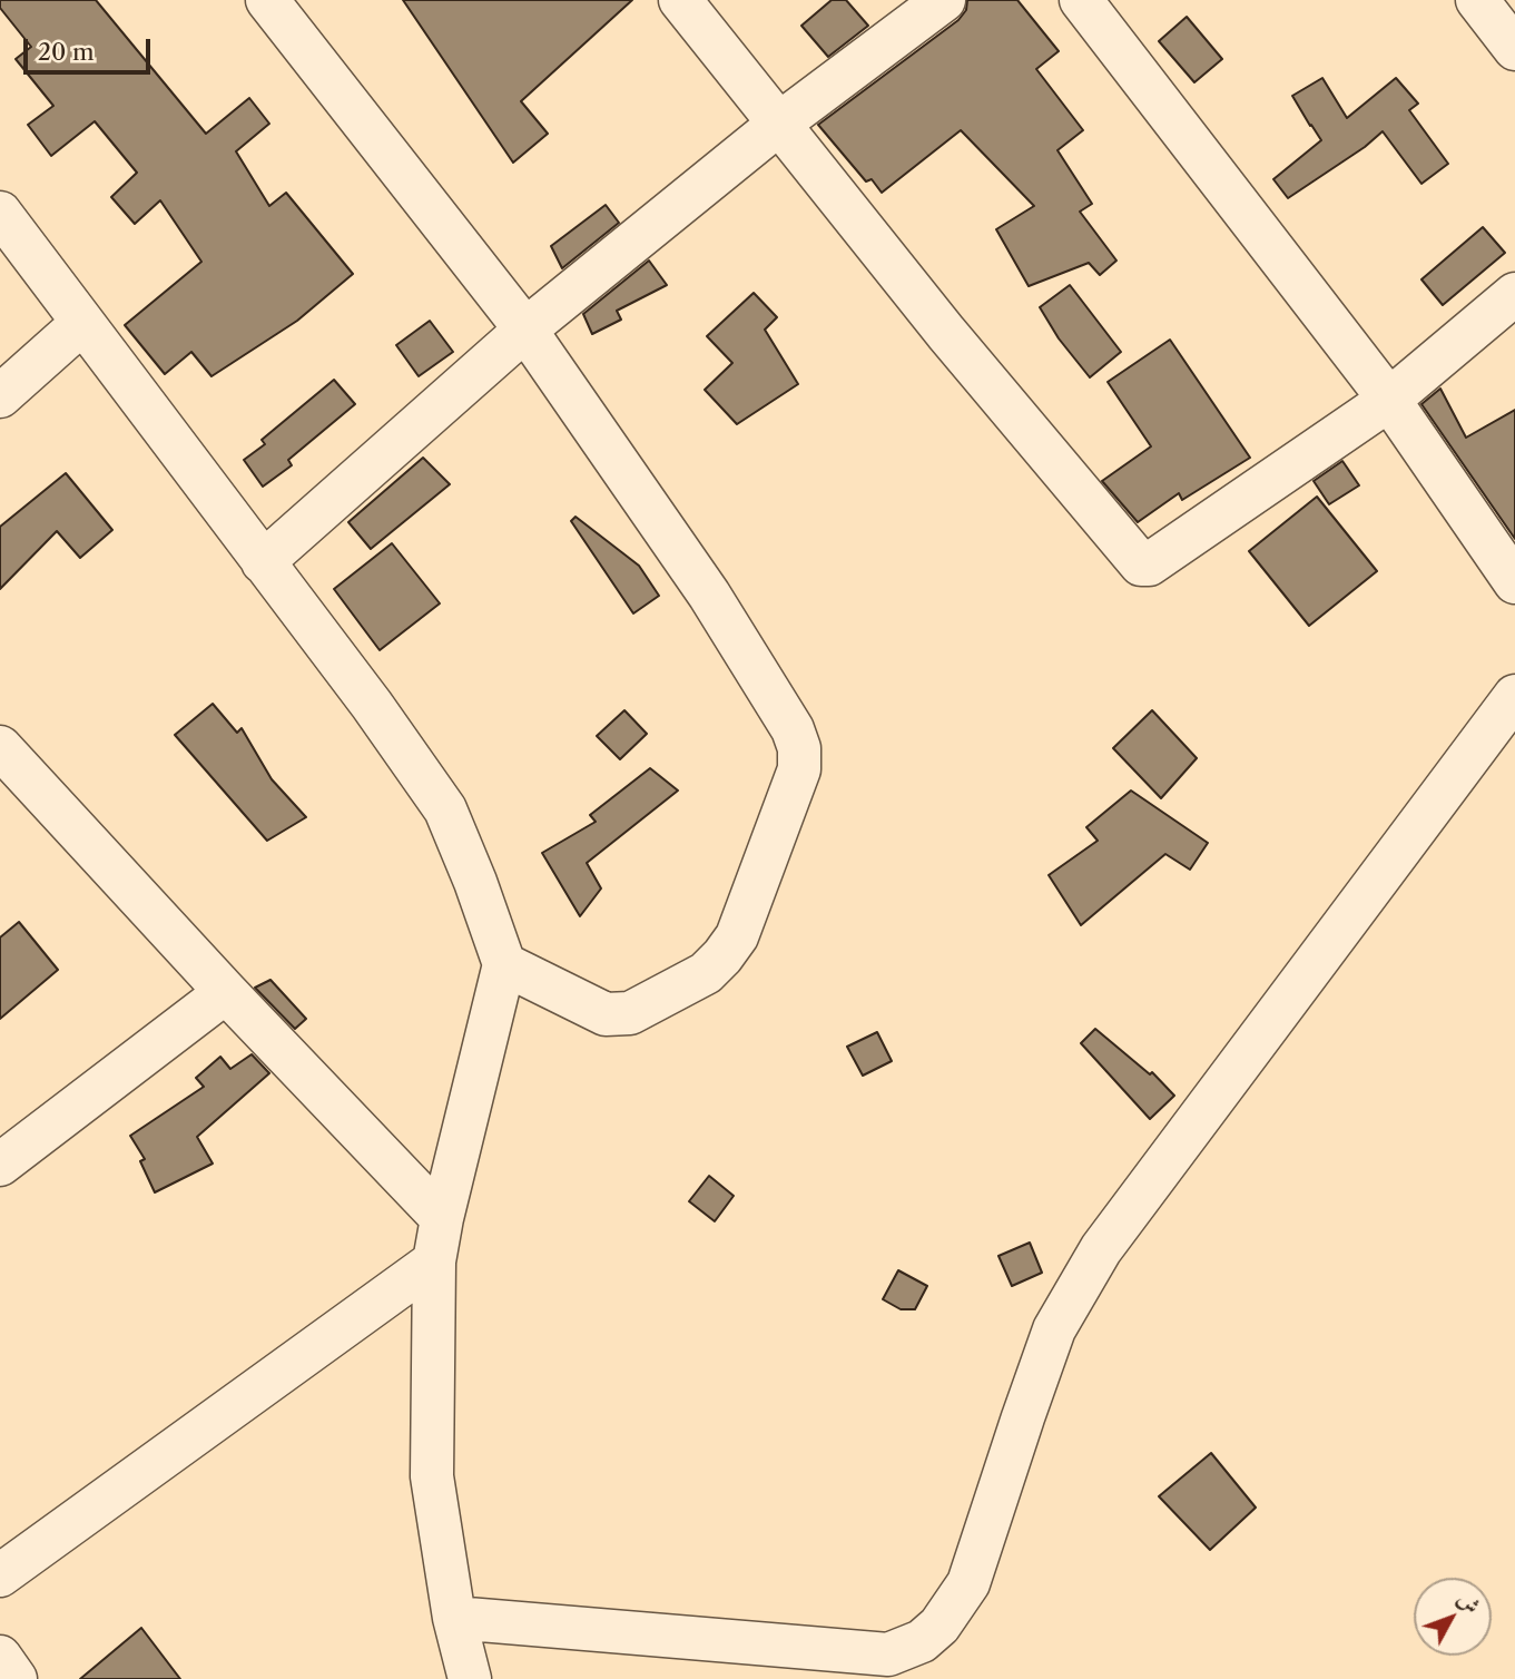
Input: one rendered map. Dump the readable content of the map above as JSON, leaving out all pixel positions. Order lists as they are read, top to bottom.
{
  "scale_bar": "20 m",
  "north": "top right"
}
